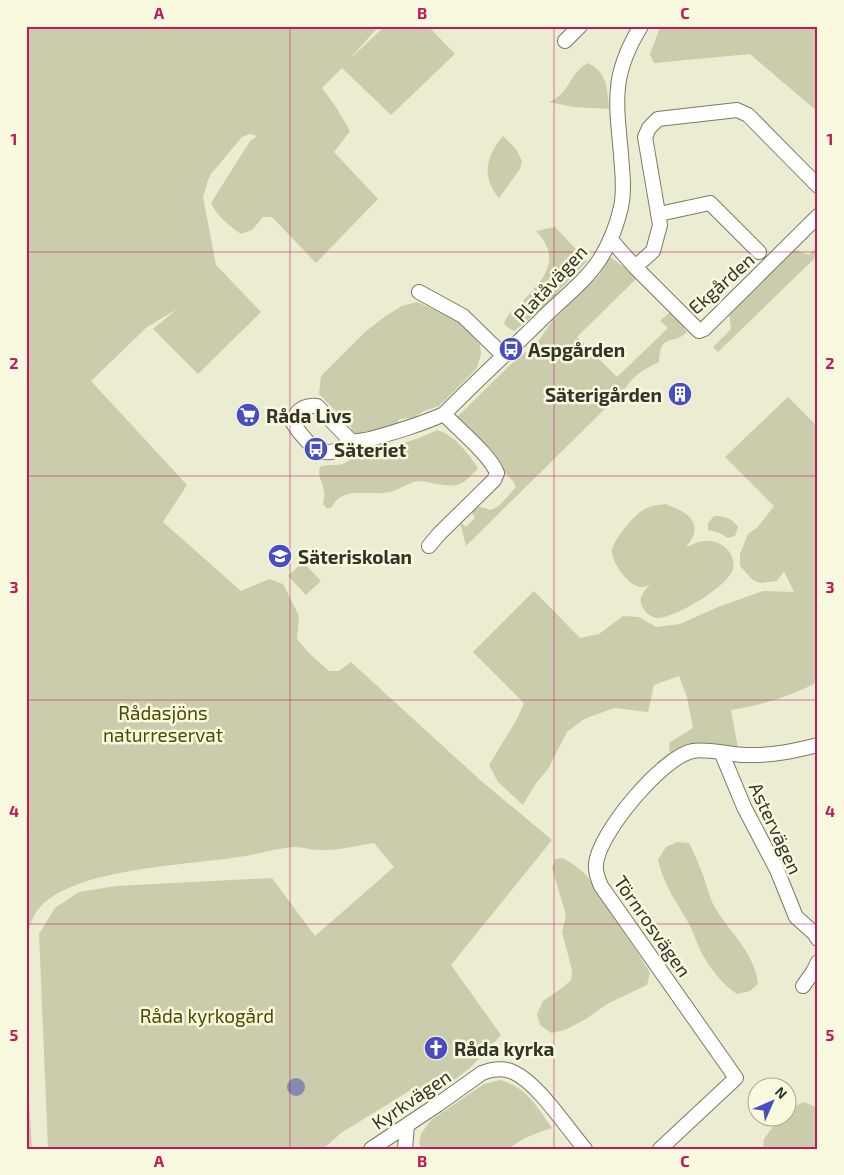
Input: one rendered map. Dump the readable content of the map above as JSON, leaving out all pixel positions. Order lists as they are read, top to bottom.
{
  "streets": {
    "street": [
      "Platåvägen",
      "Ekgården",
      "Astervägen",
      "Törnrosvägen",
      "Kyrkvägen"
    ]
  },
  "crossings": [
    ["Platåvägen", "Ekgården"],
    ["Astervägen", "Törnrosvägen"]
  ],
  "parks": ["Rådasjöns naturreservat", "Råda kyrkogård"],
  "places": {
    "bus stop": ["Aspgården", "Säteriet"],
    "building": ["Säterigården"],
    "supermarket": ["Råda Livs"],
    "school or university": ["Säteriskolan"],
    "church": ["Råda kyrka"]
  },
  "north": "top right",
  "grid": {
    "columns": ["A", "B", "C"],
    "rows": [
      "1",
      "2",
      "3",
      "4",
      "5"
    ]
  }
}
